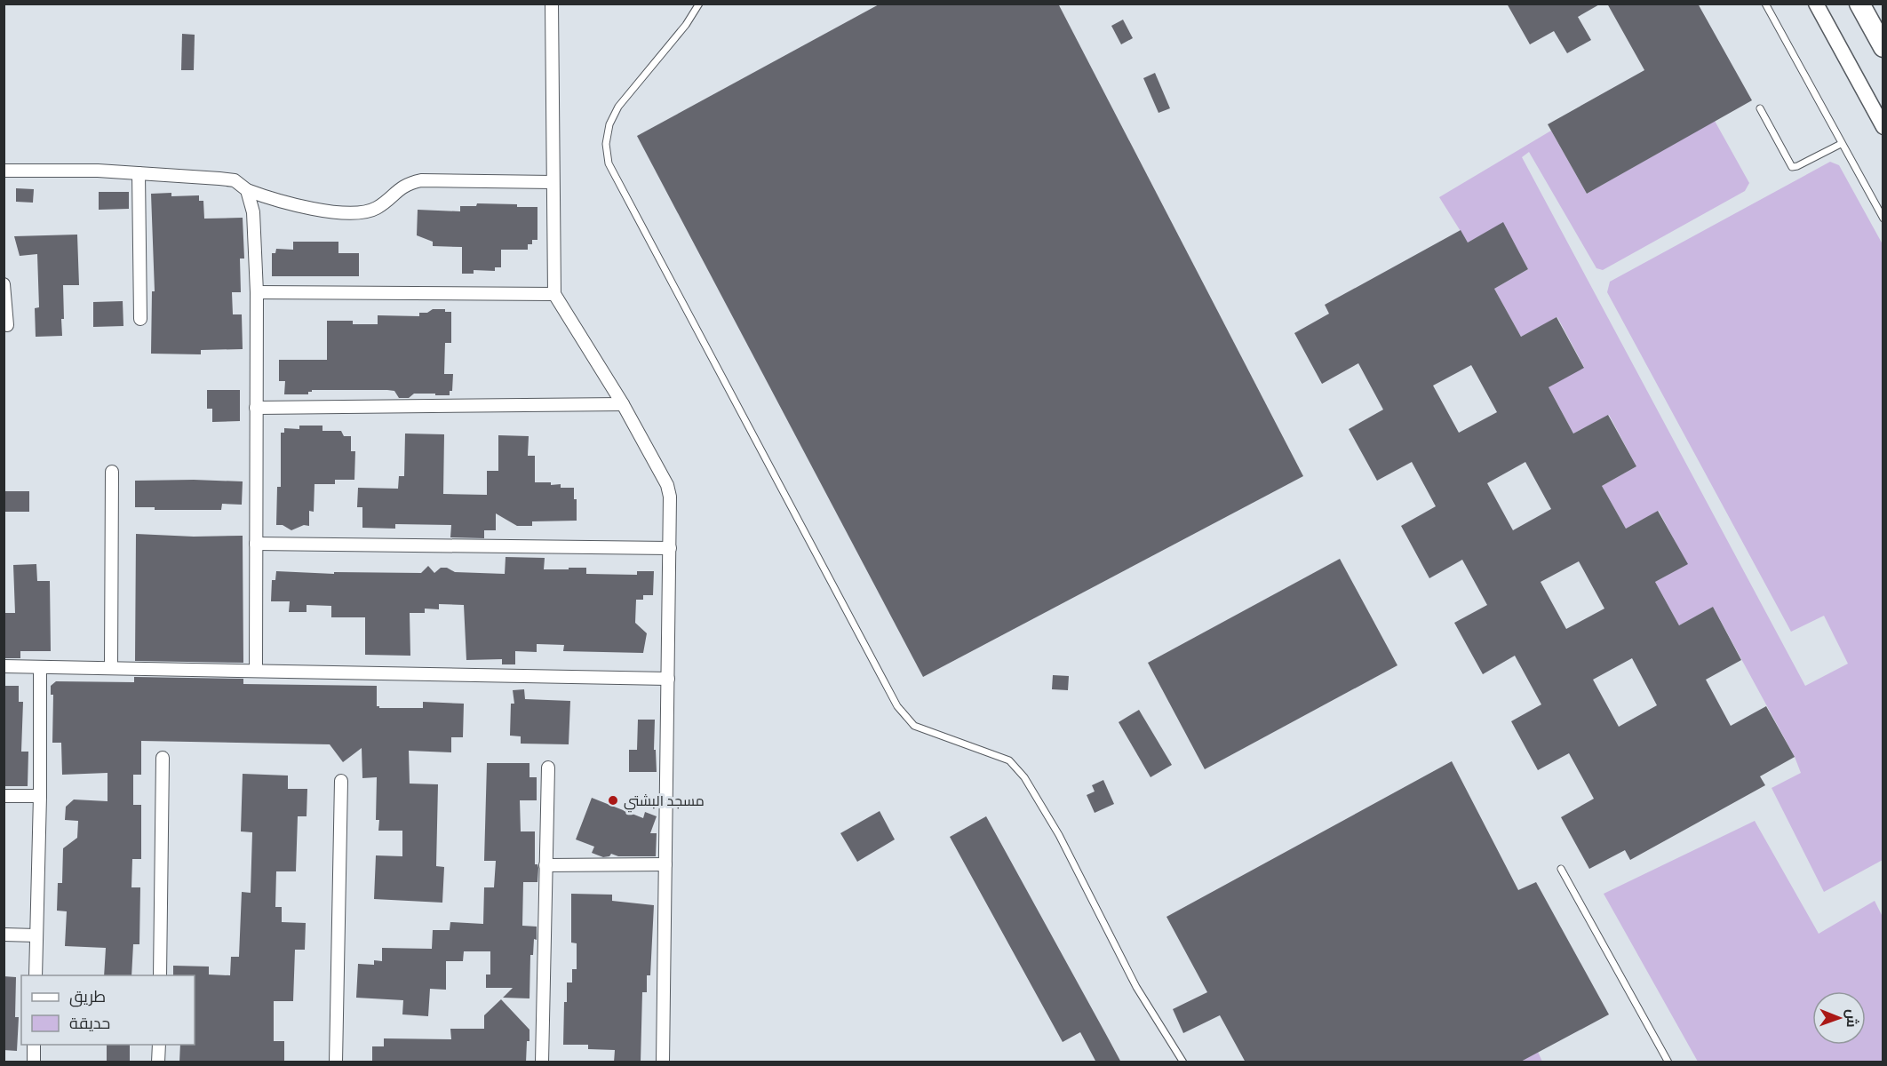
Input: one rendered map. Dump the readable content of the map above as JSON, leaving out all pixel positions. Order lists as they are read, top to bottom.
{
  "places": ["مسجد البشتي"],
  "legend": ["طريق", "حديقة"],
  "north": "right"
}
